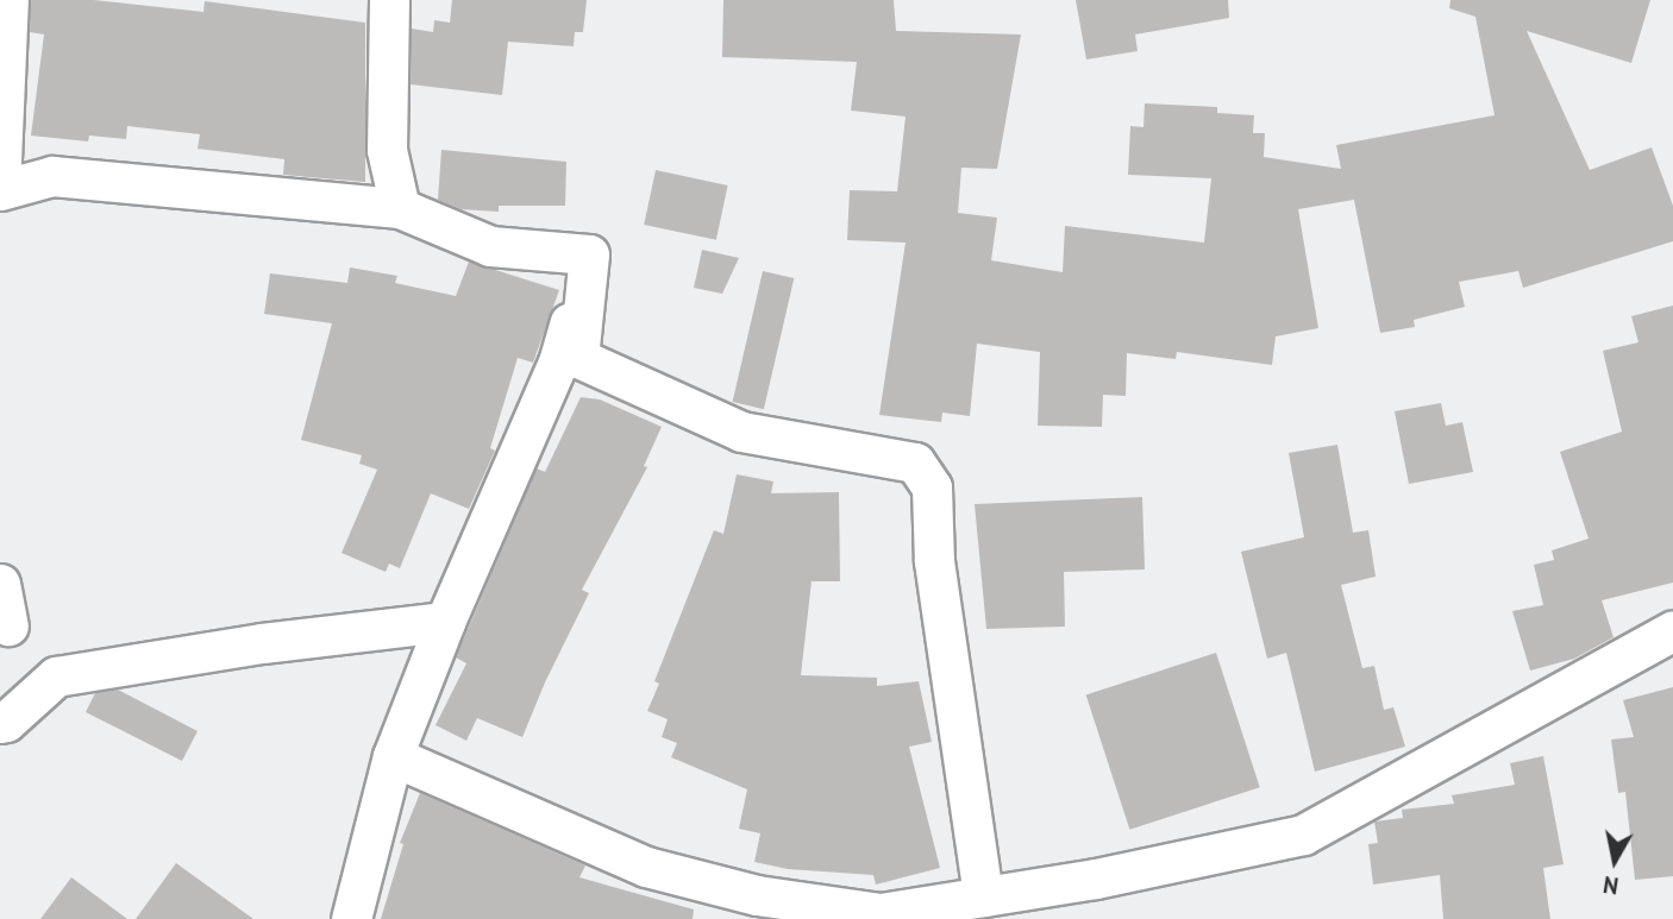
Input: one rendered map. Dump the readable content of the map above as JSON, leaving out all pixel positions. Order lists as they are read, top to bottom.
{
  "north": "bottom"
}
